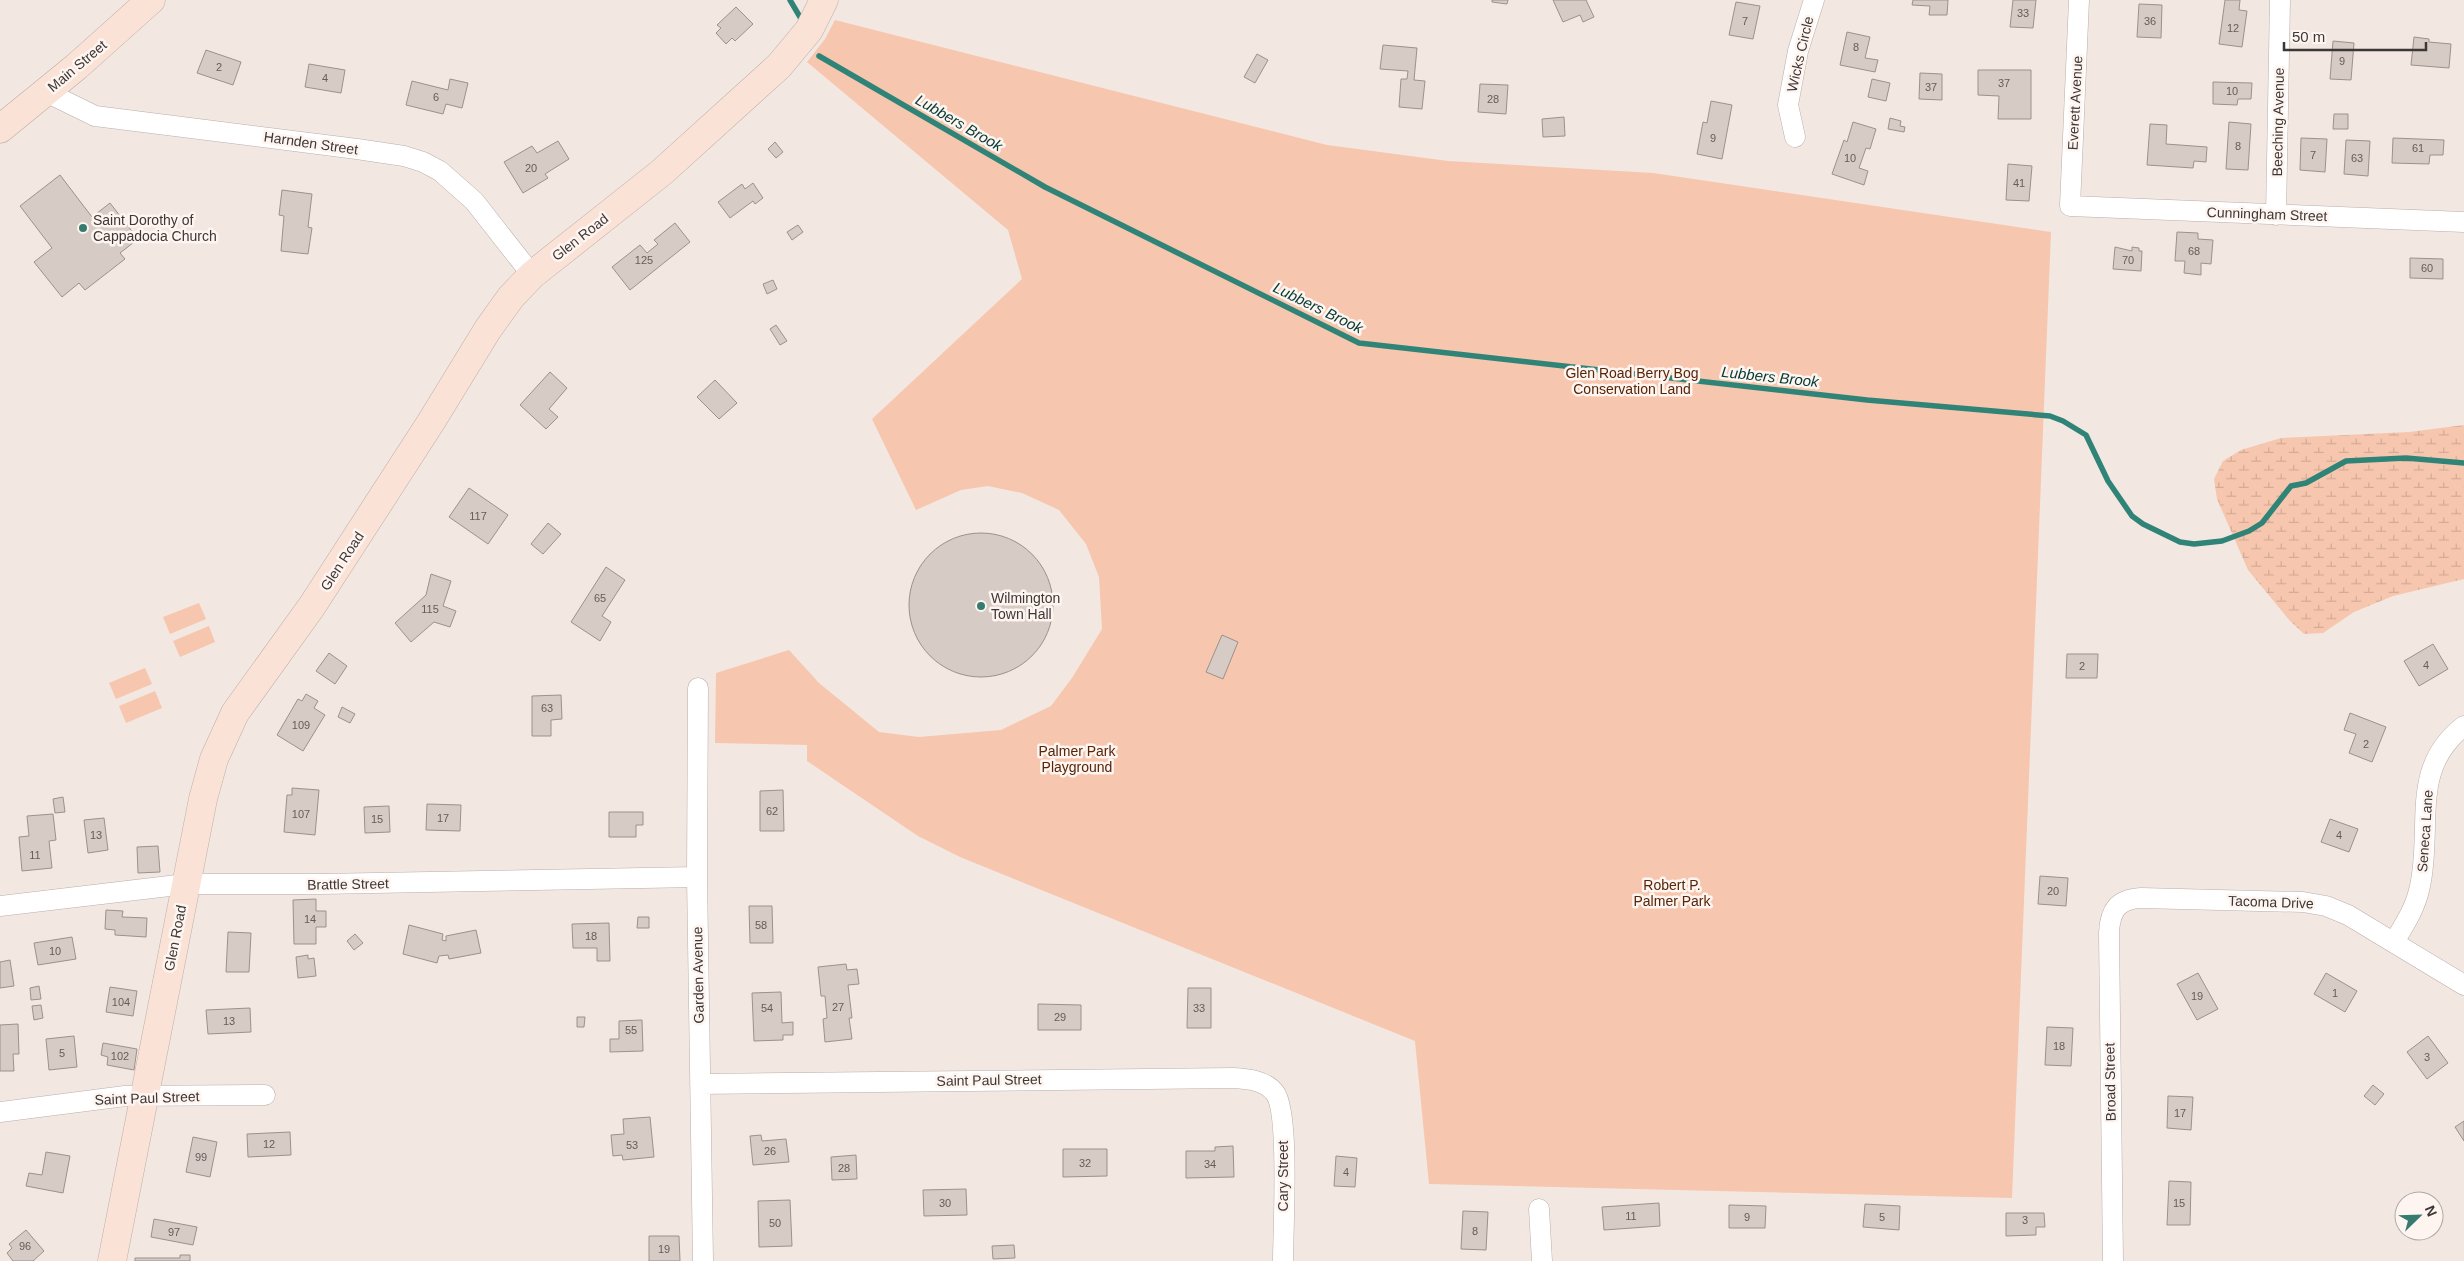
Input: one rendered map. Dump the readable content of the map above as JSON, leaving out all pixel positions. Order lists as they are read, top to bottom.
{
  "streets": {
    "street": [
      "Wicks Circle",
      "Main Street",
      "Everett Avenue",
      "Beeching Avenue",
      "Harnden Street",
      "Cunningham Street",
      "Glen Road",
      "Seneca Lane",
      "Brattle Street",
      "Tacoma Drive",
      "Garden Avenue",
      "Saint Paul Street",
      "Broad Street",
      "Cary Street"
    ]
  },
  "crossings": [
    ["Main Street", "Harnden Street"],
    ["Everett Avenue", "Cunningham Street"],
    ["Beeching Avenue", "Cunningham Street"],
    ["Harnden Street", "Glen Road"],
    ["Glen Road", "Brattle Street"],
    ["Glen Road", "Saint Paul Street"],
    ["Seneca Lane", "Tacoma Drive"],
    ["Brattle Street", "Garden Avenue"],
    ["Tacoma Drive", "Broad Street"],
    ["Garden Avenue", "Saint Paul Street"],
    ["Saint Paul Street", "Cary Street"]
  ],
  "water": ["Lubbers Brook"],
  "parks": ["Glen Road Berry Bog Conservation Land", "Palmer Park Playground", "Robert P. Palmer Park"],
  "places": ["Saint Dorothy of Cappadocia Church", "Wilmington Town Hall"],
  "house_numbers": [
    "33",
    "7",
    "36",
    "12",
    "8",
    "9",
    "2",
    "4",
    "37",
    "37",
    "10",
    "6",
    "28",
    "9",
    "8",
    "61",
    "7",
    "10",
    "63",
    "20",
    "41",
    "68",
    "125",
    "70",
    "60",
    "117",
    "65",
    "115",
    "4",
    "2",
    "63",
    "109",
    "2",
    "62",
    "107",
    "17",
    "15",
    "13",
    "4",
    "11",
    "20",
    "14",
    "58",
    "18",
    "10",
    "1",
    "19",
    "104",
    "27",
    "54",
    "33",
    "29",
    "13",
    "55",
    "18",
    "5",
    "102",
    "3",
    "17",
    "12",
    "53",
    "26",
    "99",
    "32",
    "34",
    "28",
    "4",
    "30",
    "15",
    "11",
    "9",
    "5",
    "3",
    "50",
    "8",
    "97",
    "96",
    "19"
  ],
  "scale_bar": "50 m",
  "north": "top right"
}
